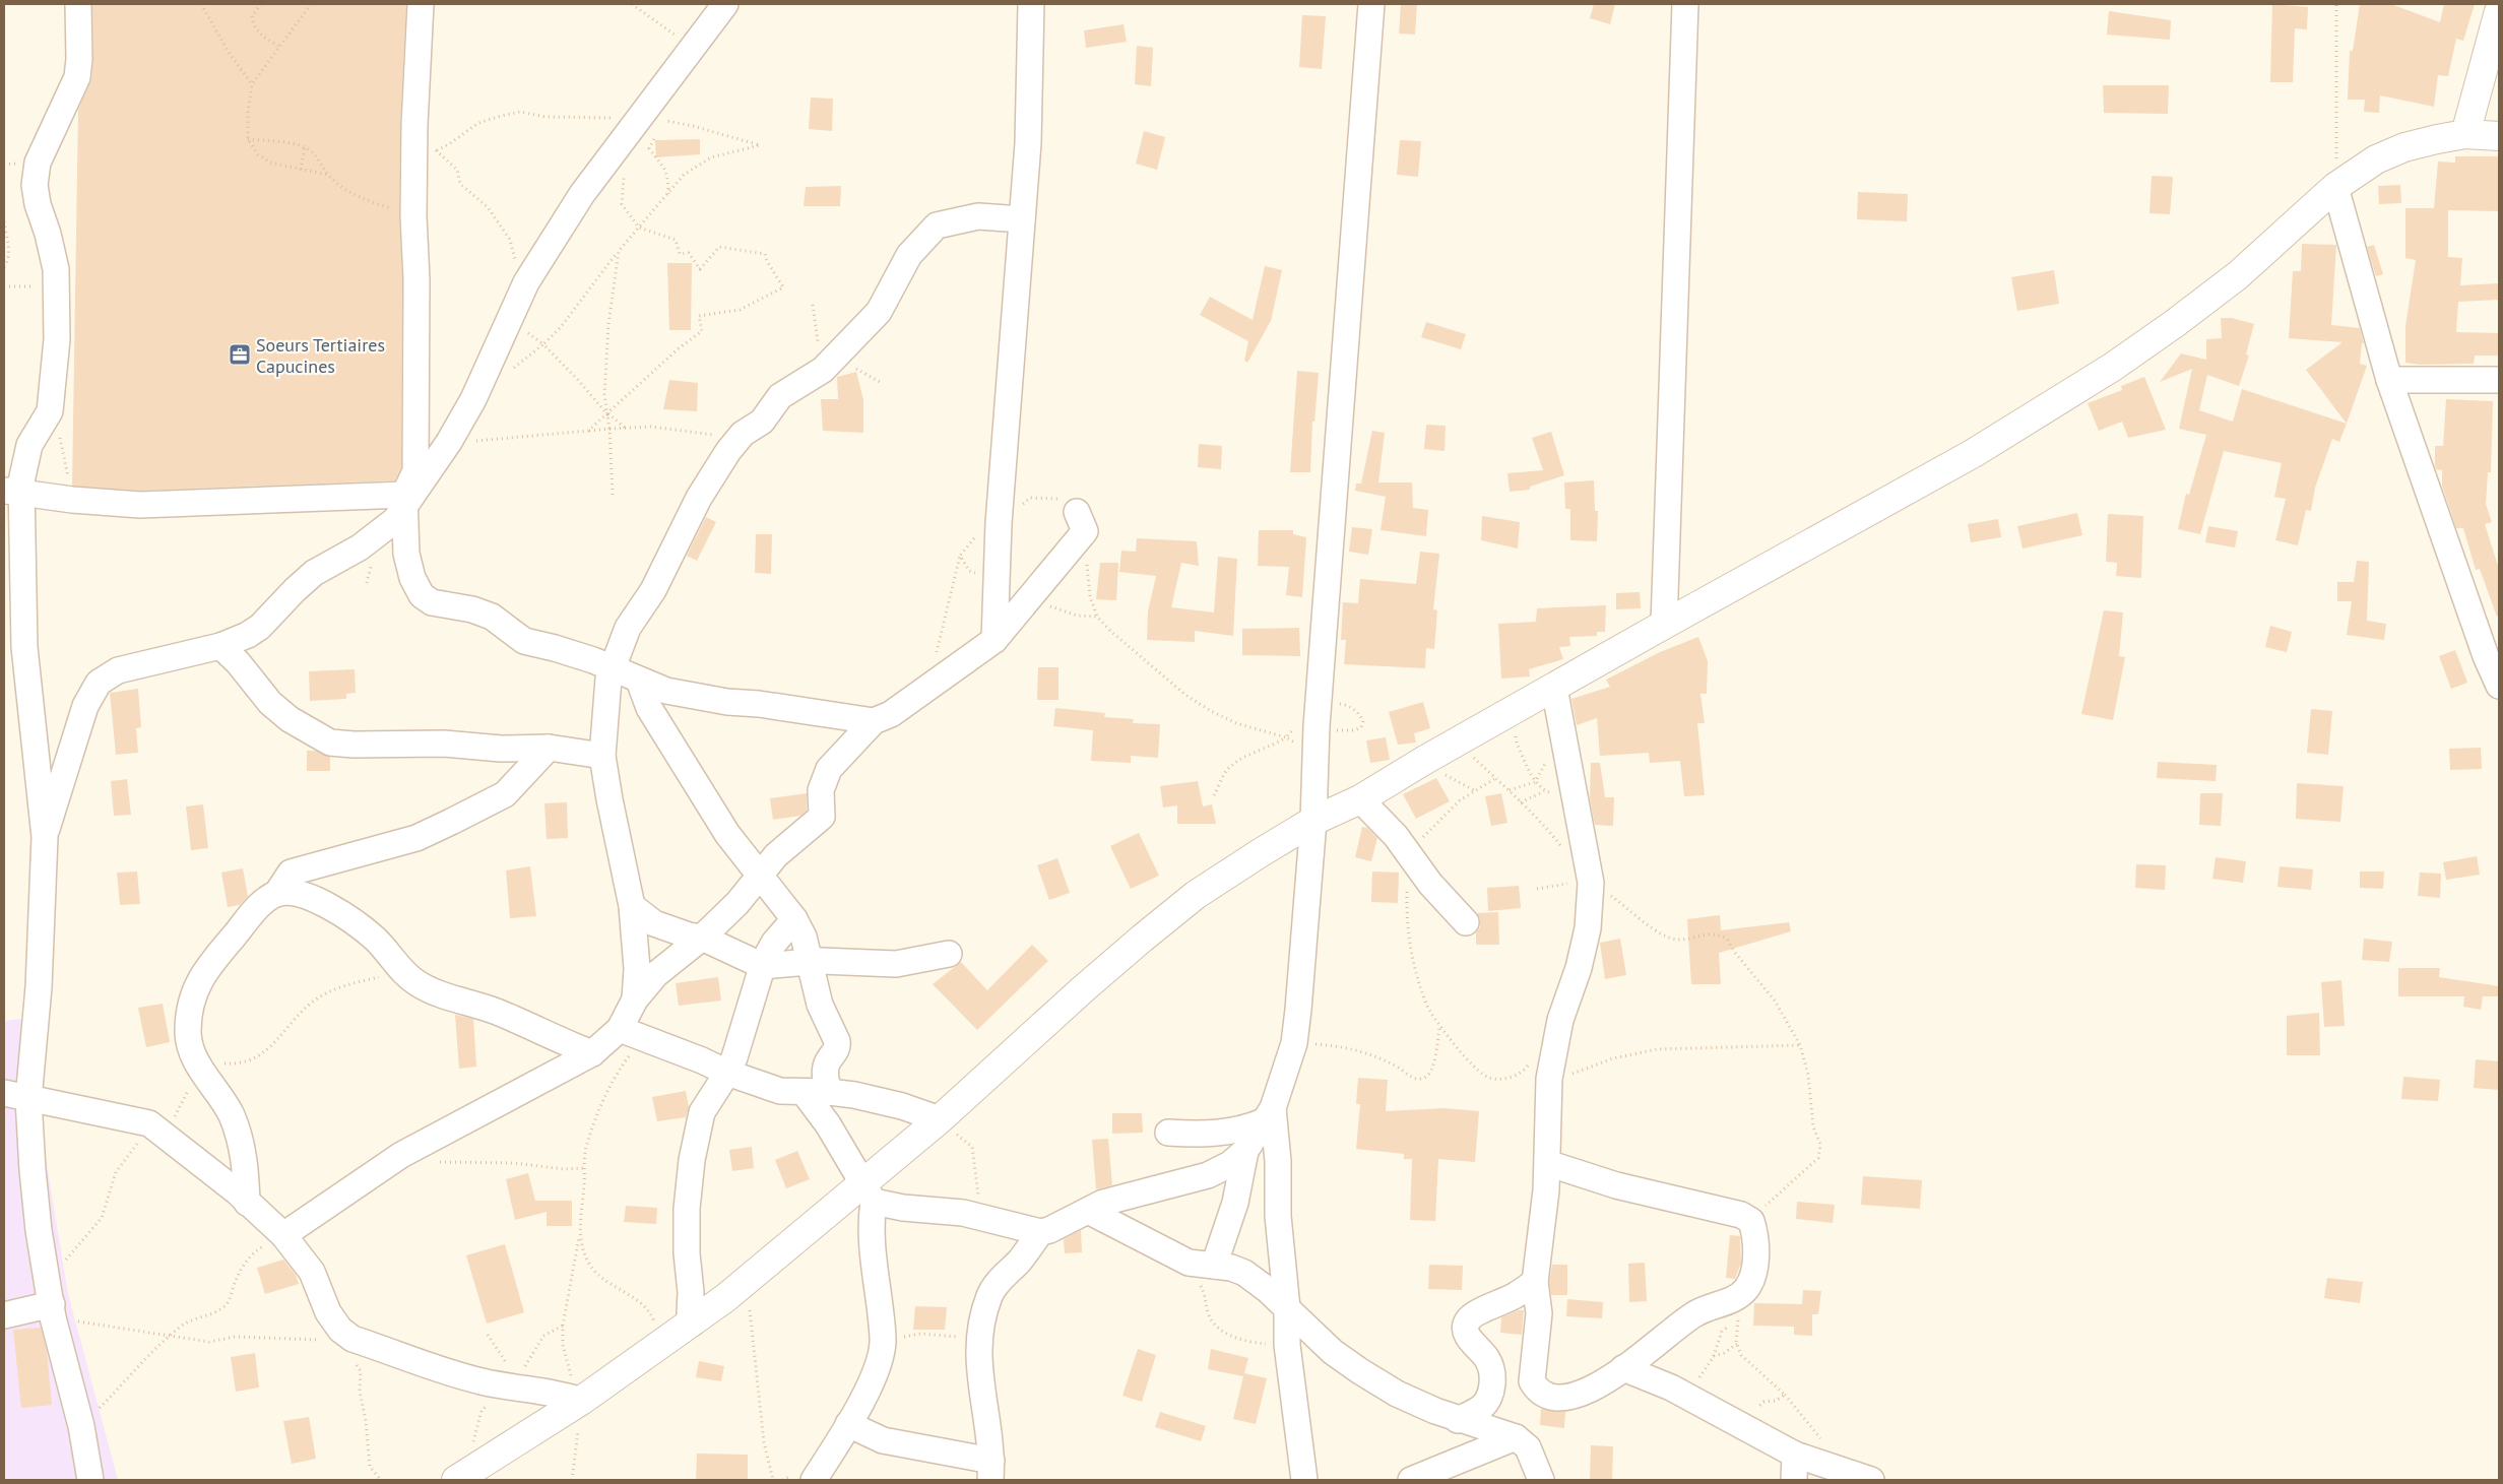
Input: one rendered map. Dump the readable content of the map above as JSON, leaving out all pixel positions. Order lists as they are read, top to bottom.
{
  "places": {
    "office": ["Soeurs Tertiaires Capucines"]
  }
}
